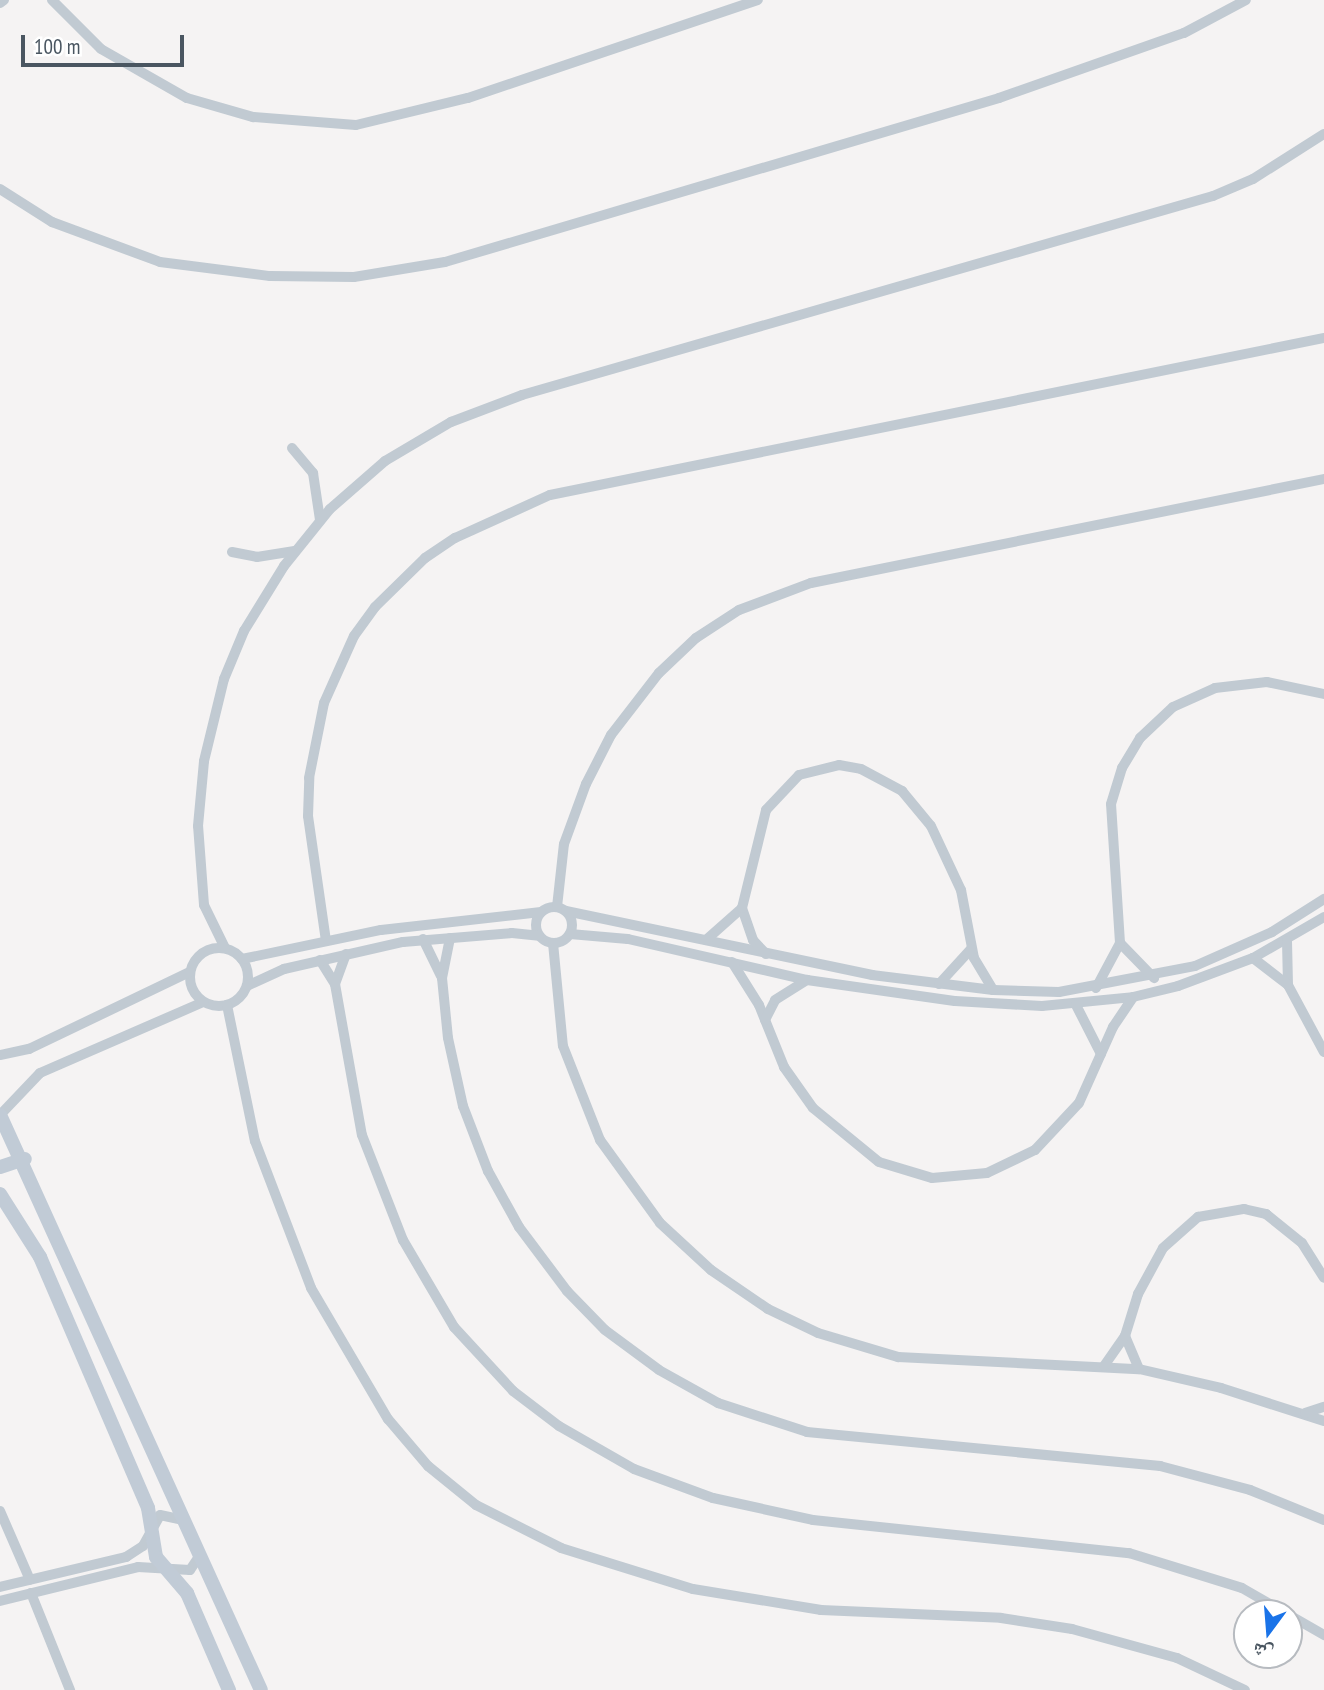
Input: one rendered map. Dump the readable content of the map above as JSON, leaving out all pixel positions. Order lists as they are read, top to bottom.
{
  "scale_bar": "100 m",
  "north": "bottom"
}
